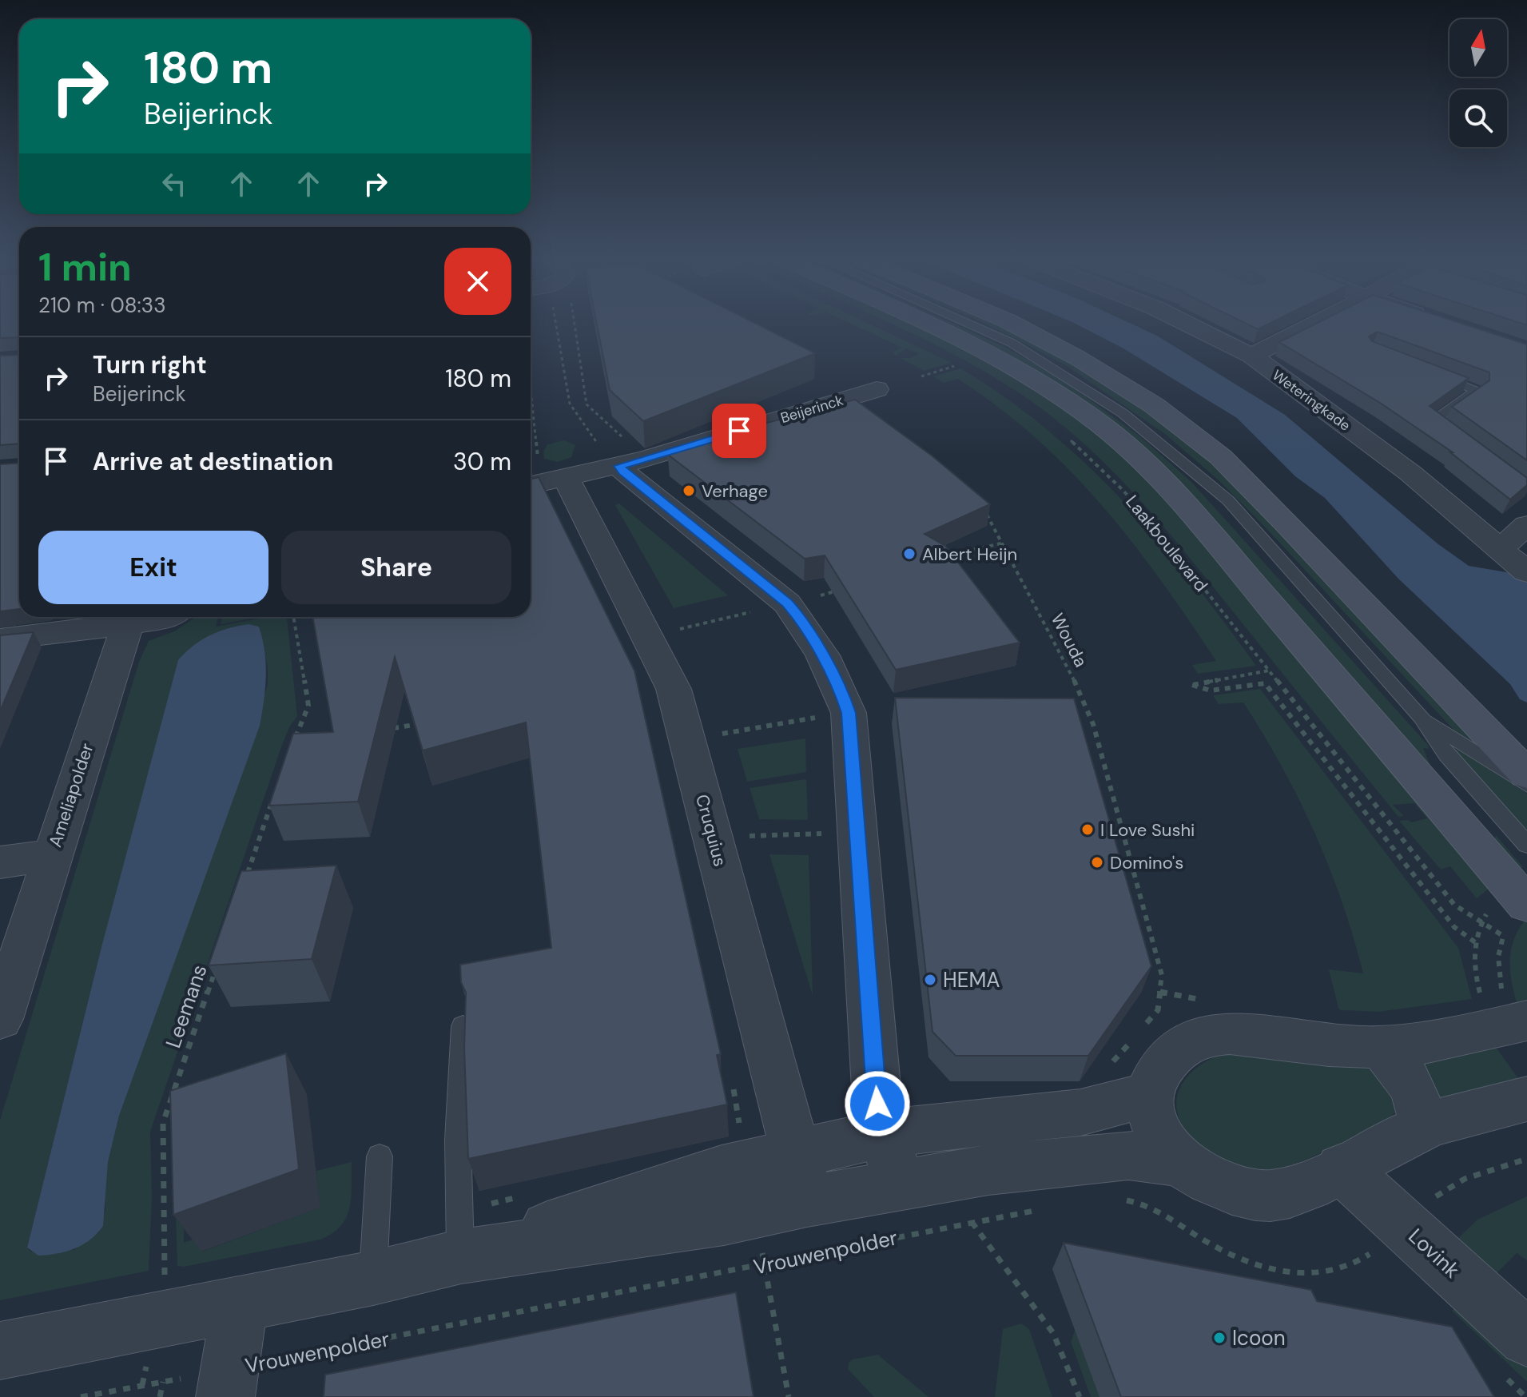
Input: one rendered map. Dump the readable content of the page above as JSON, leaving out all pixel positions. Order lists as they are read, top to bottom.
{
  "streets": {
    "main road": ["Laakboulevard"],
    "street": [
      "Weteringkade",
      "Beijerinck",
      "Ameliapolder",
      "Cruquius",
      "Lovink"
    ],
    "path": ["Wouda", "Leemans", "Vrouwenpolder"]
  },
  "crossings": [
    ["Beijerinck", "Cruquius"],
    ["Leemans", "Vrouwenpolder"]
  ],
  "places": [
    "Verhage",
    "Albert Heijn",
    "I Love Sushi",
    "Domino's",
    "HEMA",
    "Icoon"
  ],
  "north": "top",
  "page": {
    "turn": ["180 m", "Beijerinck"],
    "heading": ["1 min", "210 m · 08:33"],
    "list": [
      {
        "name": "Turn right",
        "note": "Beijerinck",
        "value": "180 m"
      },
      {
        "name": "Arrive at destination",
        "value": "30 m"
      }
    ],
    "buttons": ["Exit", "Share"]
  }
}
